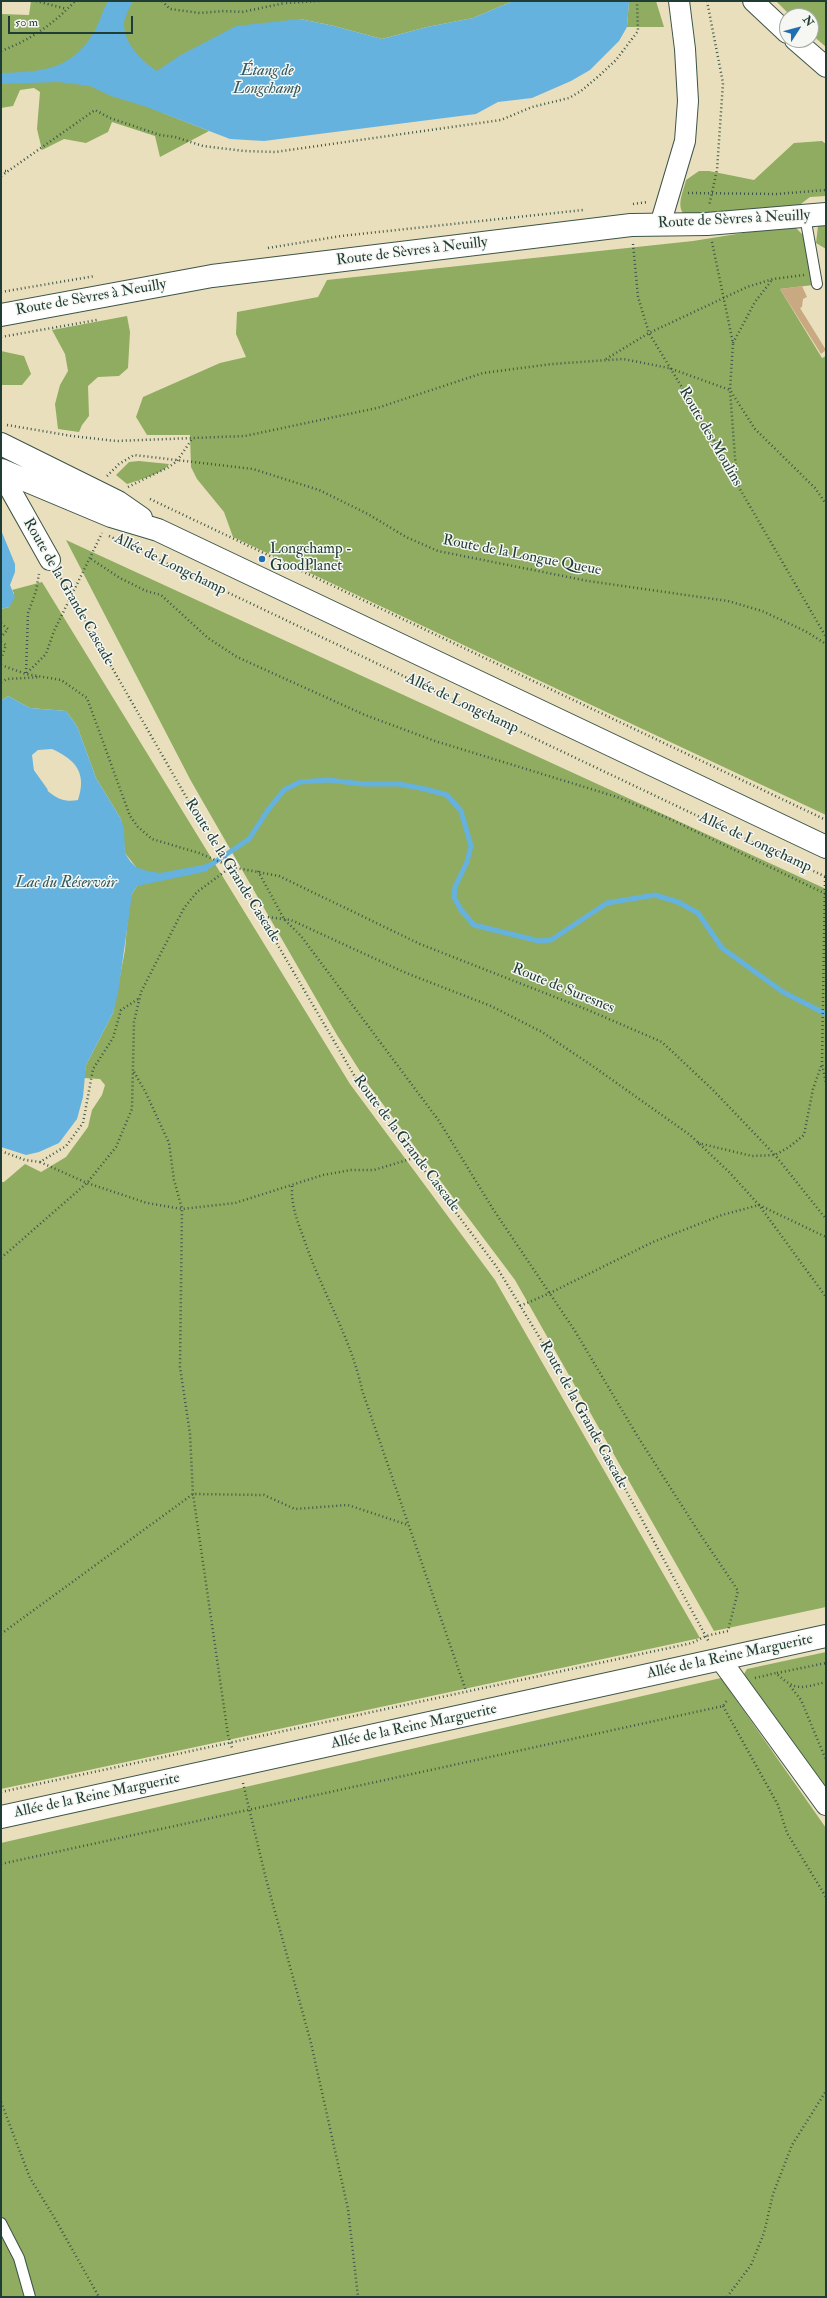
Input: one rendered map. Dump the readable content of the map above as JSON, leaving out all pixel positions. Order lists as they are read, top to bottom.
{
  "streets": {
    "main road": ["Route de Sèvres à Neuilly", "Allée de Longchamp", "Allée de la Reine Marguerite"],
    "street": ["Route de la Grande Cascade"],
    "path": ["Route des Moulins", "Route de la Longue Queue", "Route de Suresnes"]
  },
  "crossings": [
    ["Route de Sèvres à Neuilly", "Route des Moulins"],
    ["Allée de Longchamp", "Route de la Grande Cascade"],
    ["Route de la Grande Cascade", "Route de Suresnes"],
    ["Route de la Grande Cascade", "Allée de la Reine Marguerite"]
  ],
  "water": ["Étang de Longchamp", "Lac du Réservoir"],
  "places": ["Longchamp - GoodPlanet"],
  "scale_bar": "50 m",
  "north": "top right"
}
